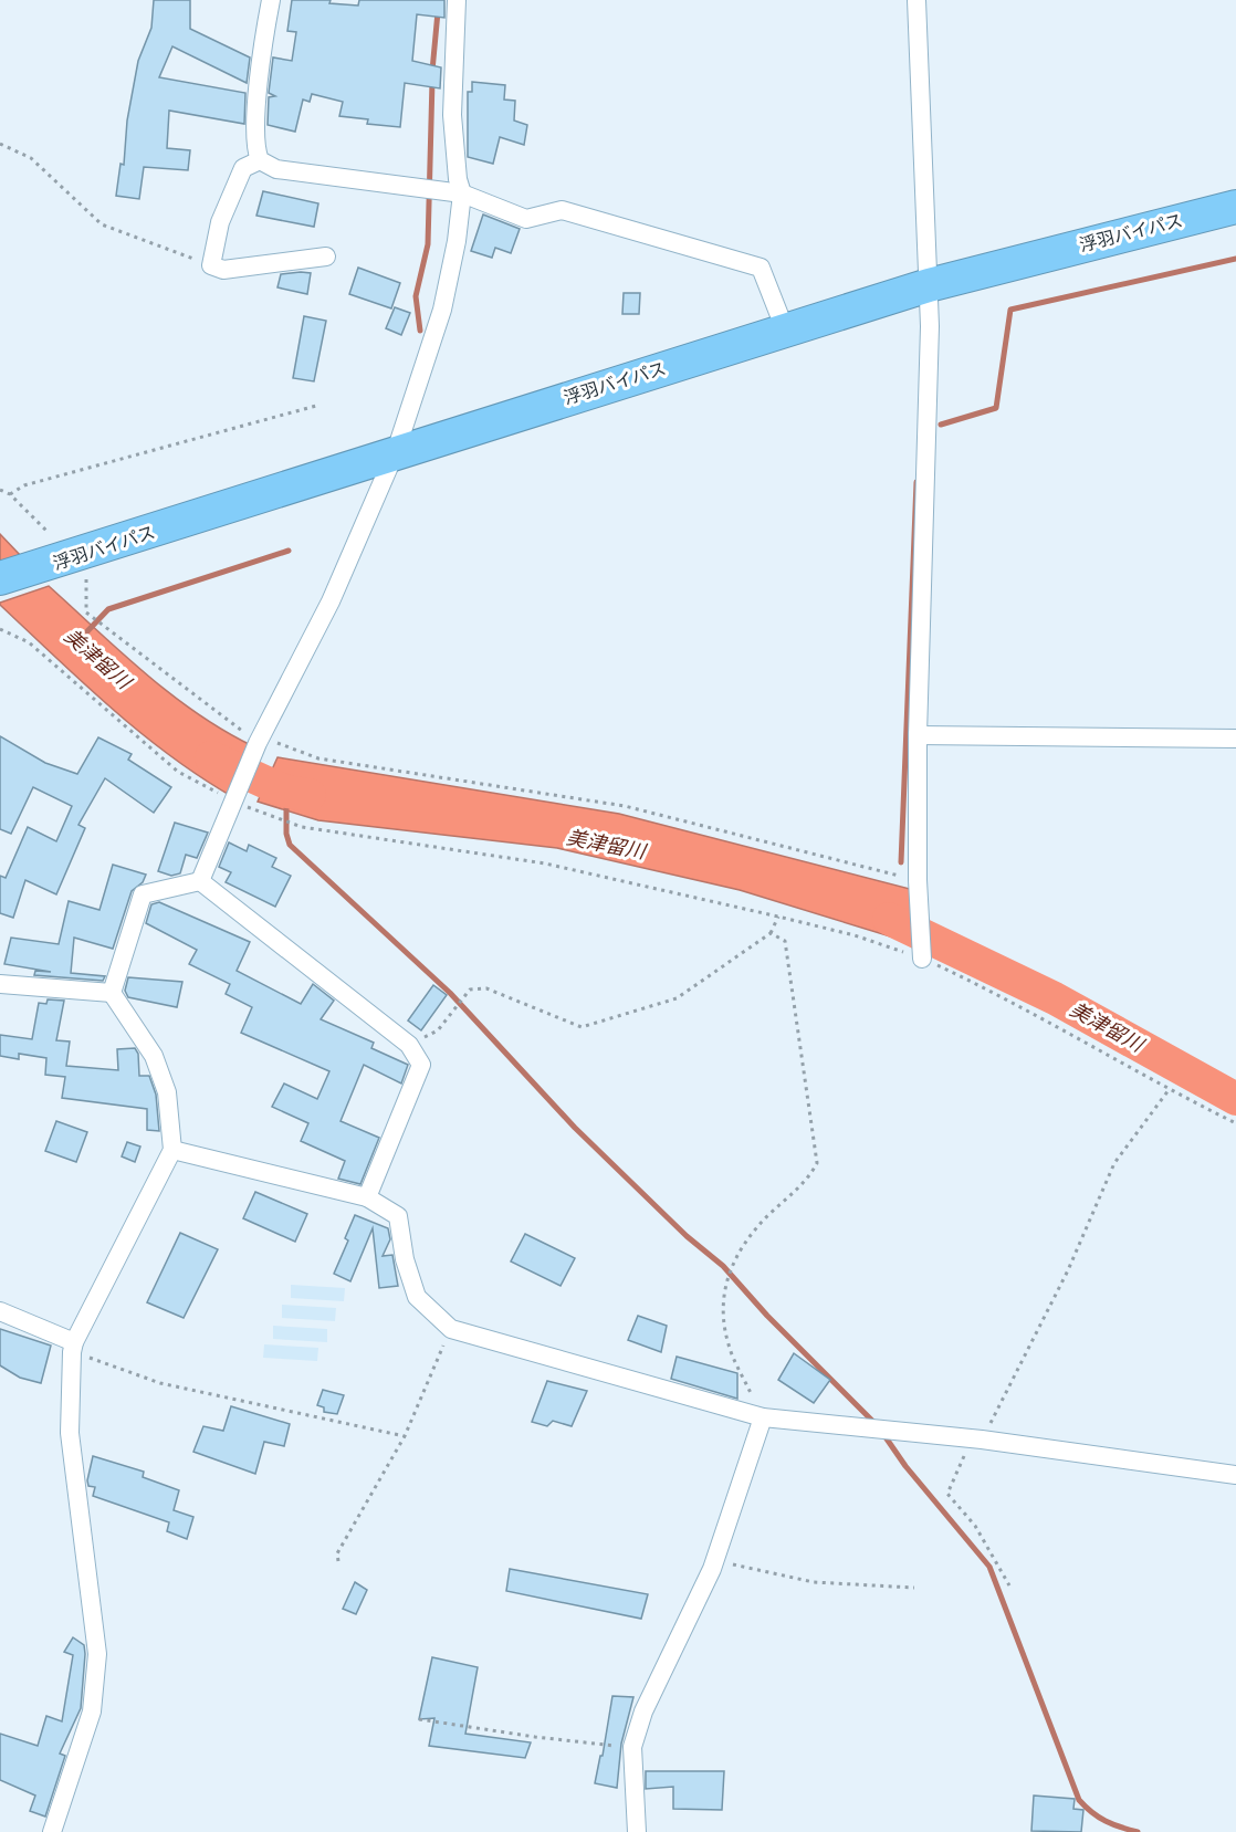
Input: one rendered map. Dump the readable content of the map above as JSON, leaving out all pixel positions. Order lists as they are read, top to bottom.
{
  "streets": {
    "highway": ["浮羽バイパス"]
  },
  "water": ["美津留川"]
}
